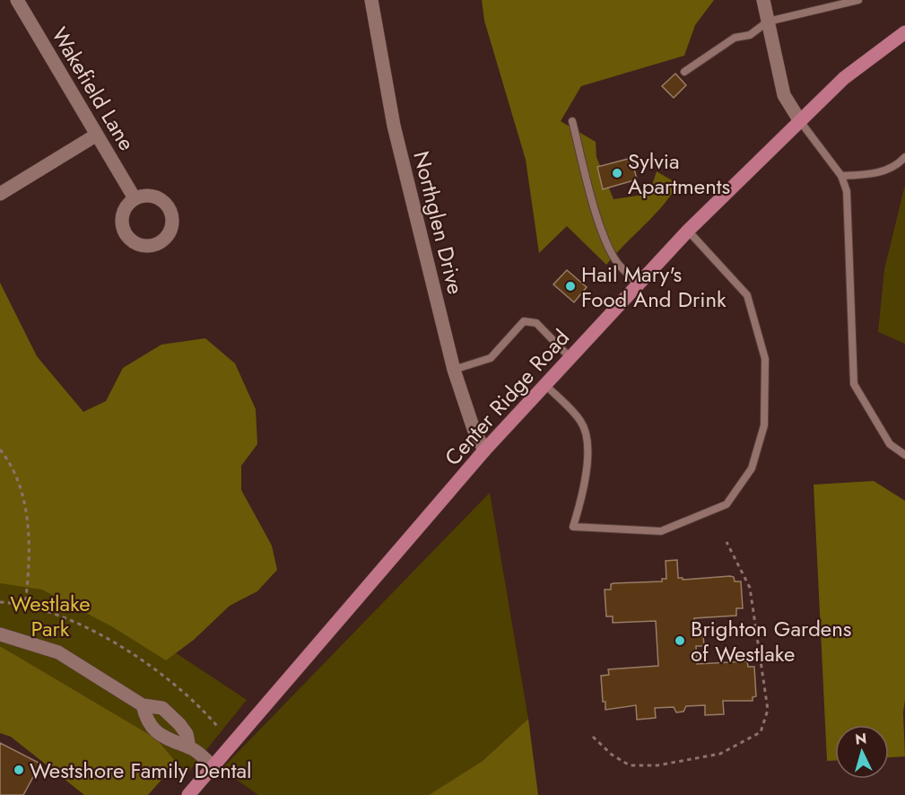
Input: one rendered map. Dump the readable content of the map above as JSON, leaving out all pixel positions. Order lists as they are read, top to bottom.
{
  "streets": {
    "main road": ["Center Ridge Road"],
    "street": ["Wakefield Lane", "Northglen Drive"]
  },
  "crossings": [
    ["Northglen Drive", "Center Ridge Road"]
  ],
  "parks": ["Westlake Park"],
  "places": [
    "Sylvia Apartments",
    "Hail Mary's Food And Drink",
    "Brighton Gardens of Westlake",
    "Westshore Family Dental"
  ],
  "north": "top"
}
